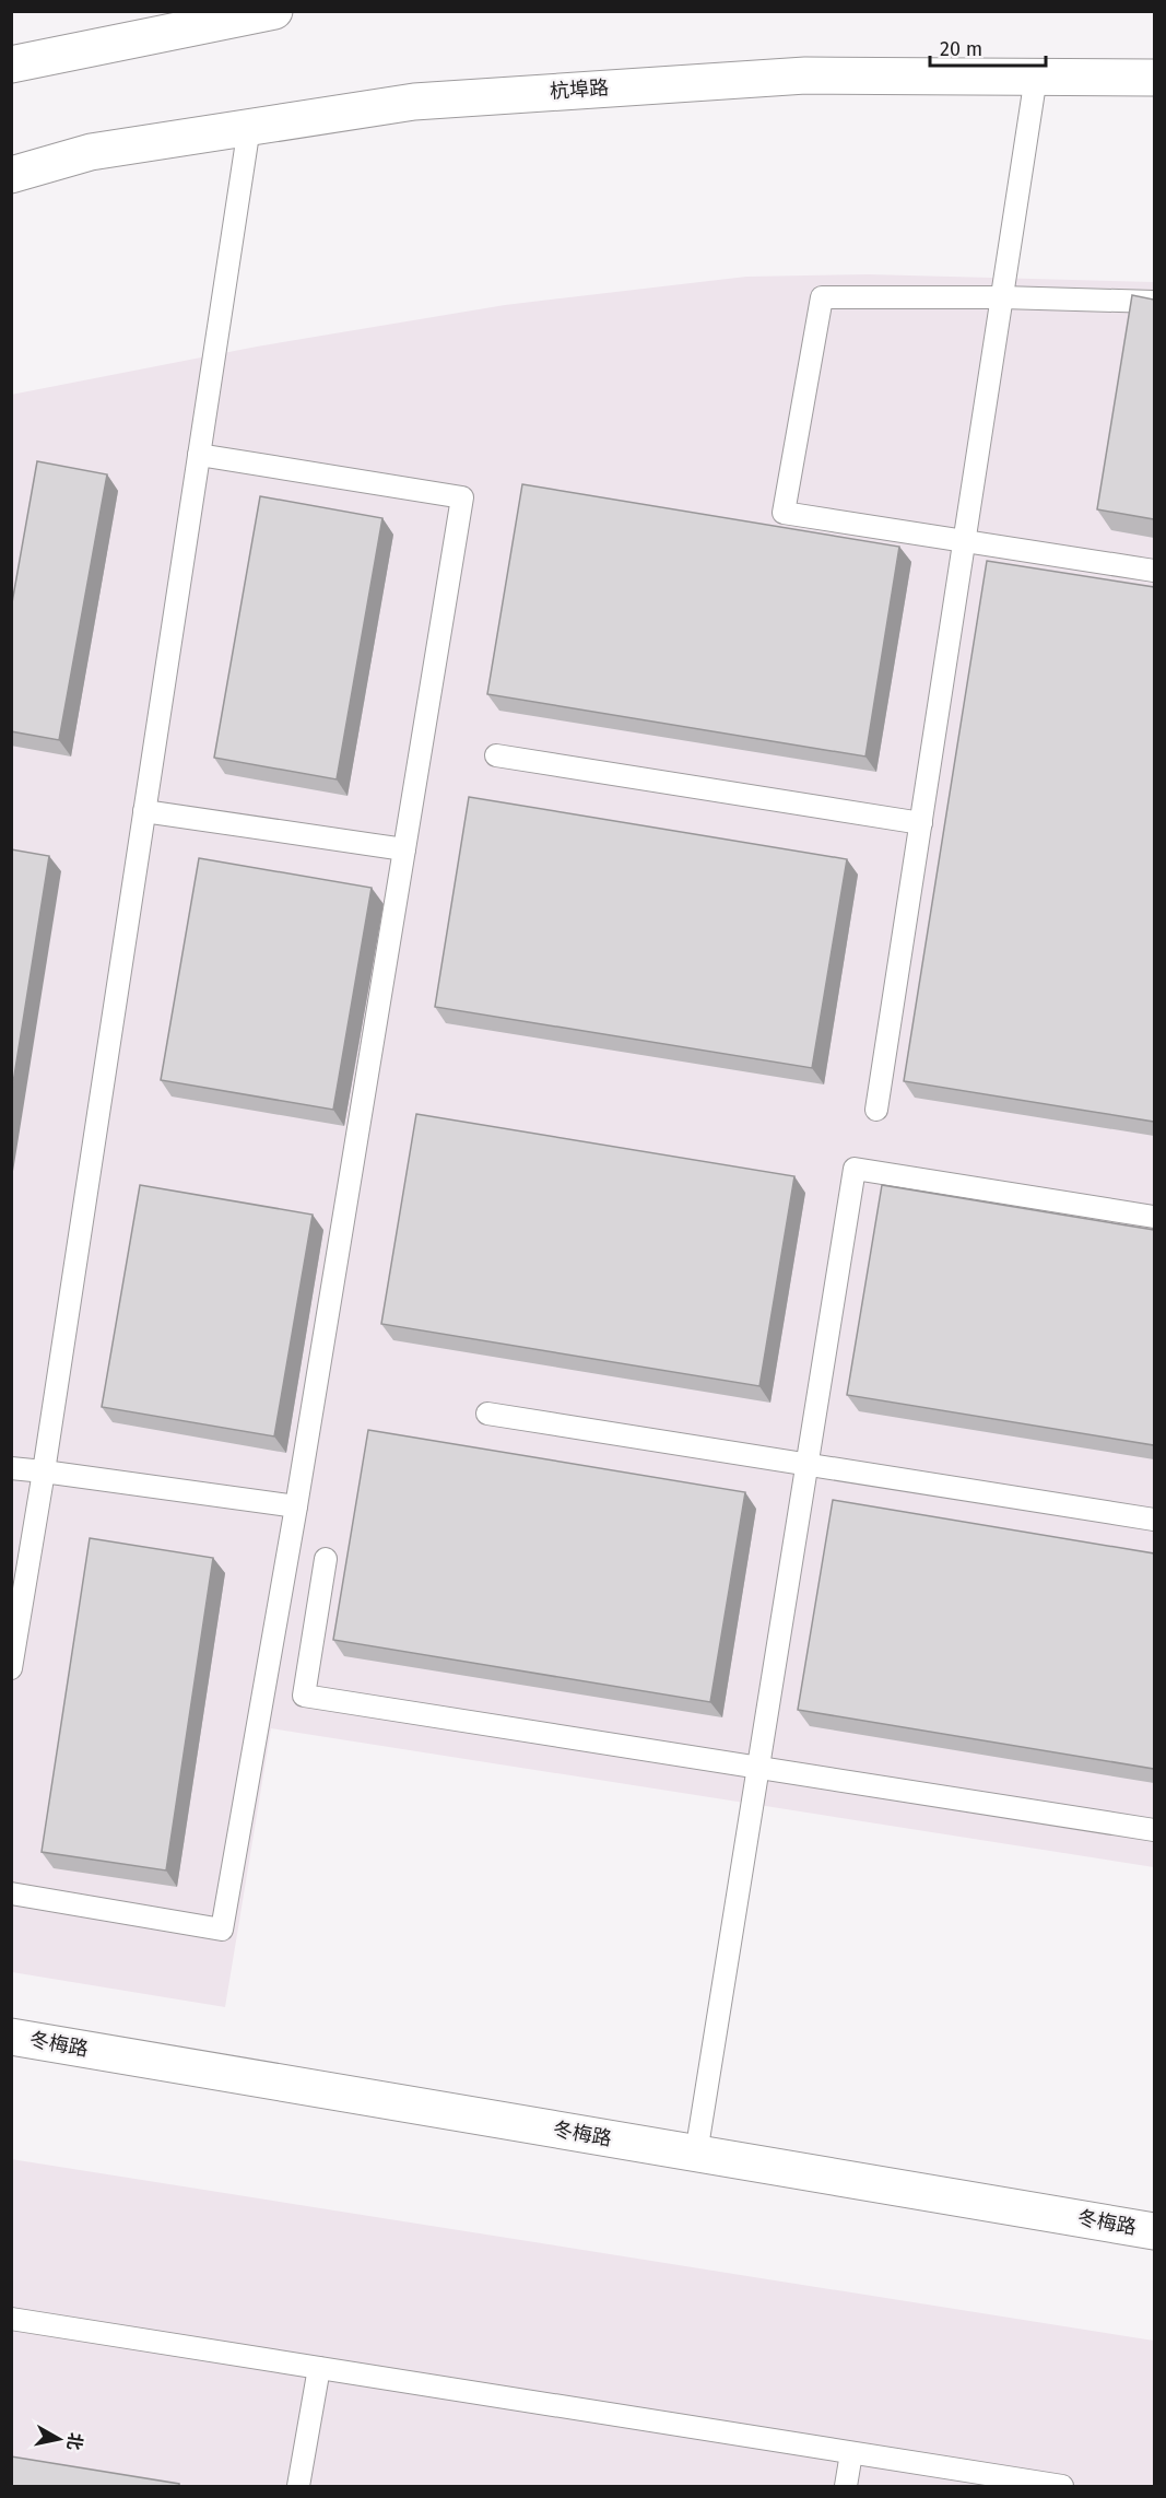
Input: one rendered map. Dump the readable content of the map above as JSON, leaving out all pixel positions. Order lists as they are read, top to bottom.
{
  "streets": {
    "main road": ["杭埠路", "冬梅路"]
  },
  "scale_bar": "20 m",
  "north": "right"
}
